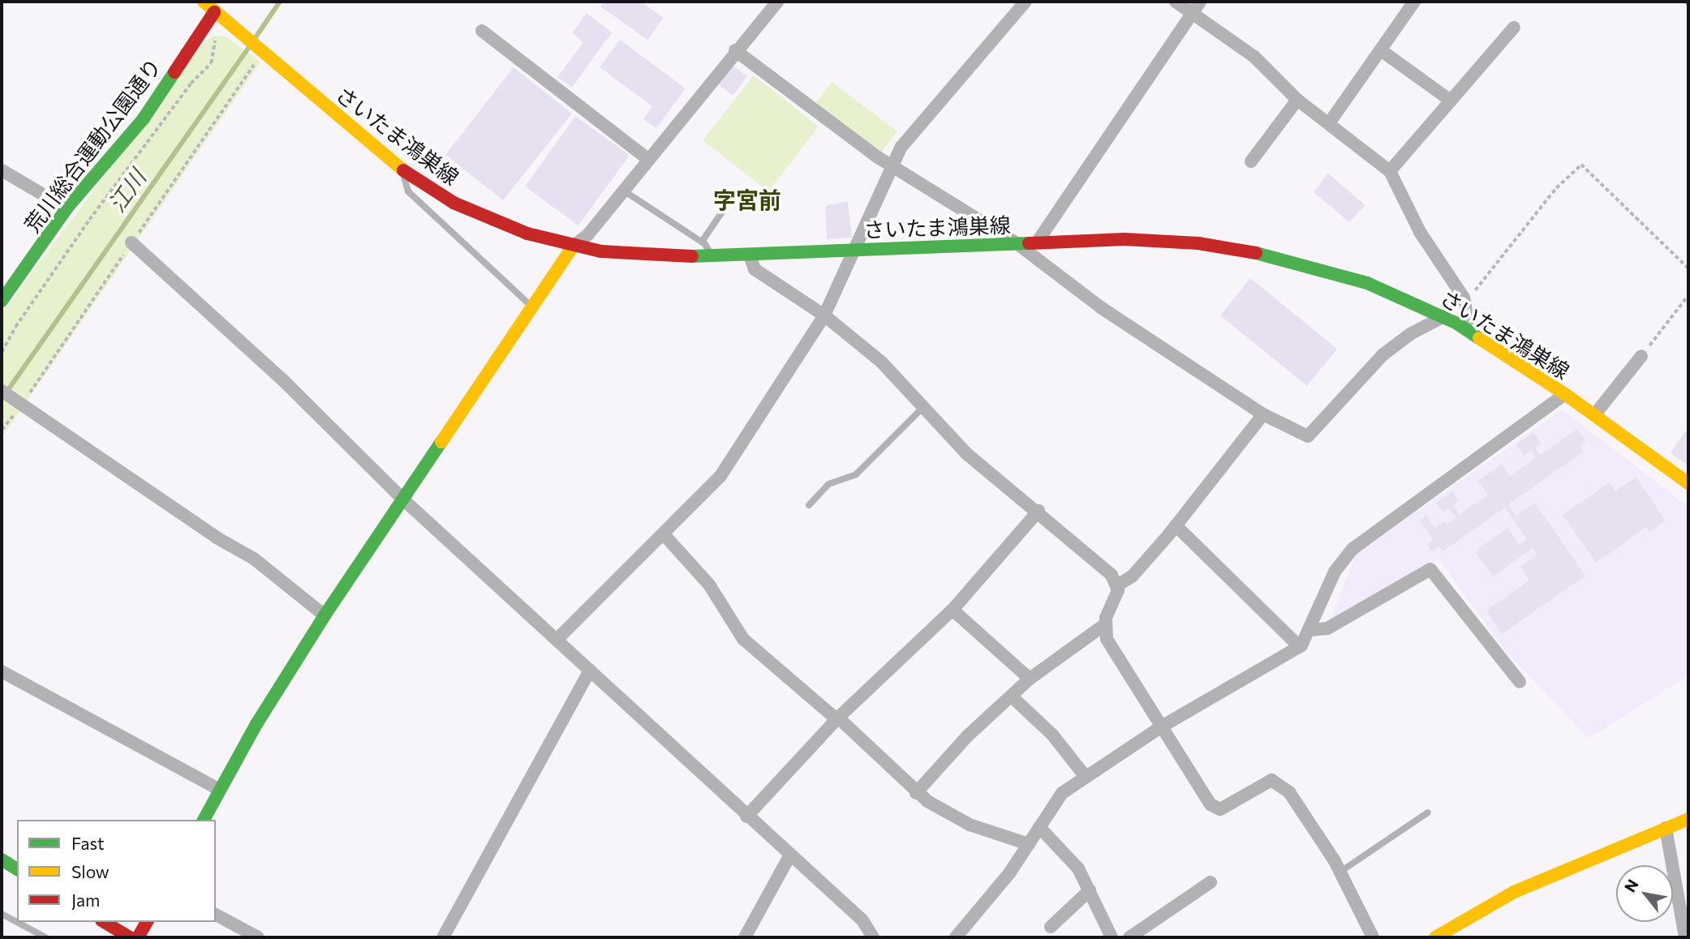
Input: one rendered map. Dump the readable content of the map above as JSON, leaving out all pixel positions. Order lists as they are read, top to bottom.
{
  "streets": {
    "main road": ["さいたま鴻巣線", "荒川総合運動公園通り"]
  },
  "crossings": [
    ["さいたま鴻巣線", "荒川総合運動公園通り"]
  ],
  "districts": ["字宮前"],
  "water": ["江川"],
  "legend": ["Fast", "Slow", "Jam"],
  "north": "top left"
}
